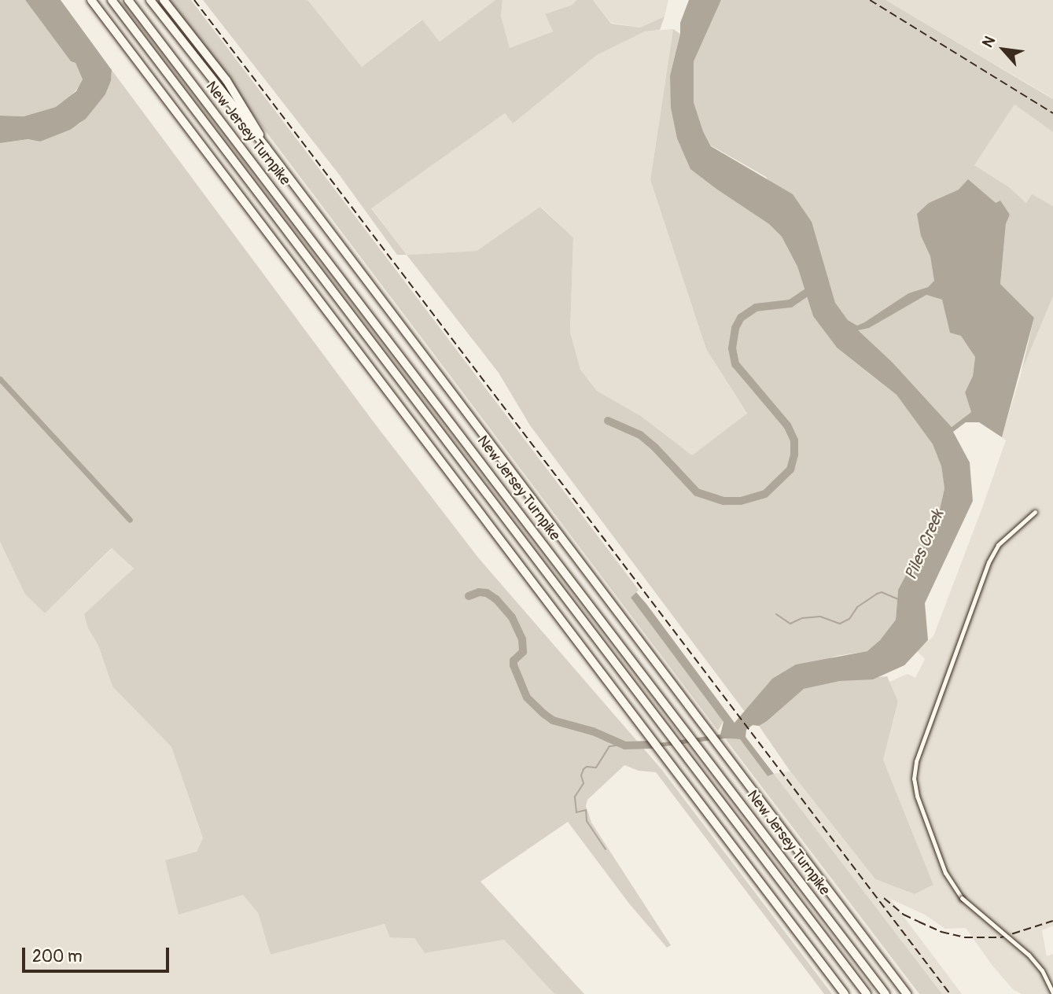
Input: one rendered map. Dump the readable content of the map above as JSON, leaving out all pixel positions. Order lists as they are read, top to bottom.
{
  "streets": {
    "highway": ["New Jersey Turnpike"]
  },
  "water": ["Piles Creek"],
  "scale_bar": "200 m",
  "north": "top left"
}
